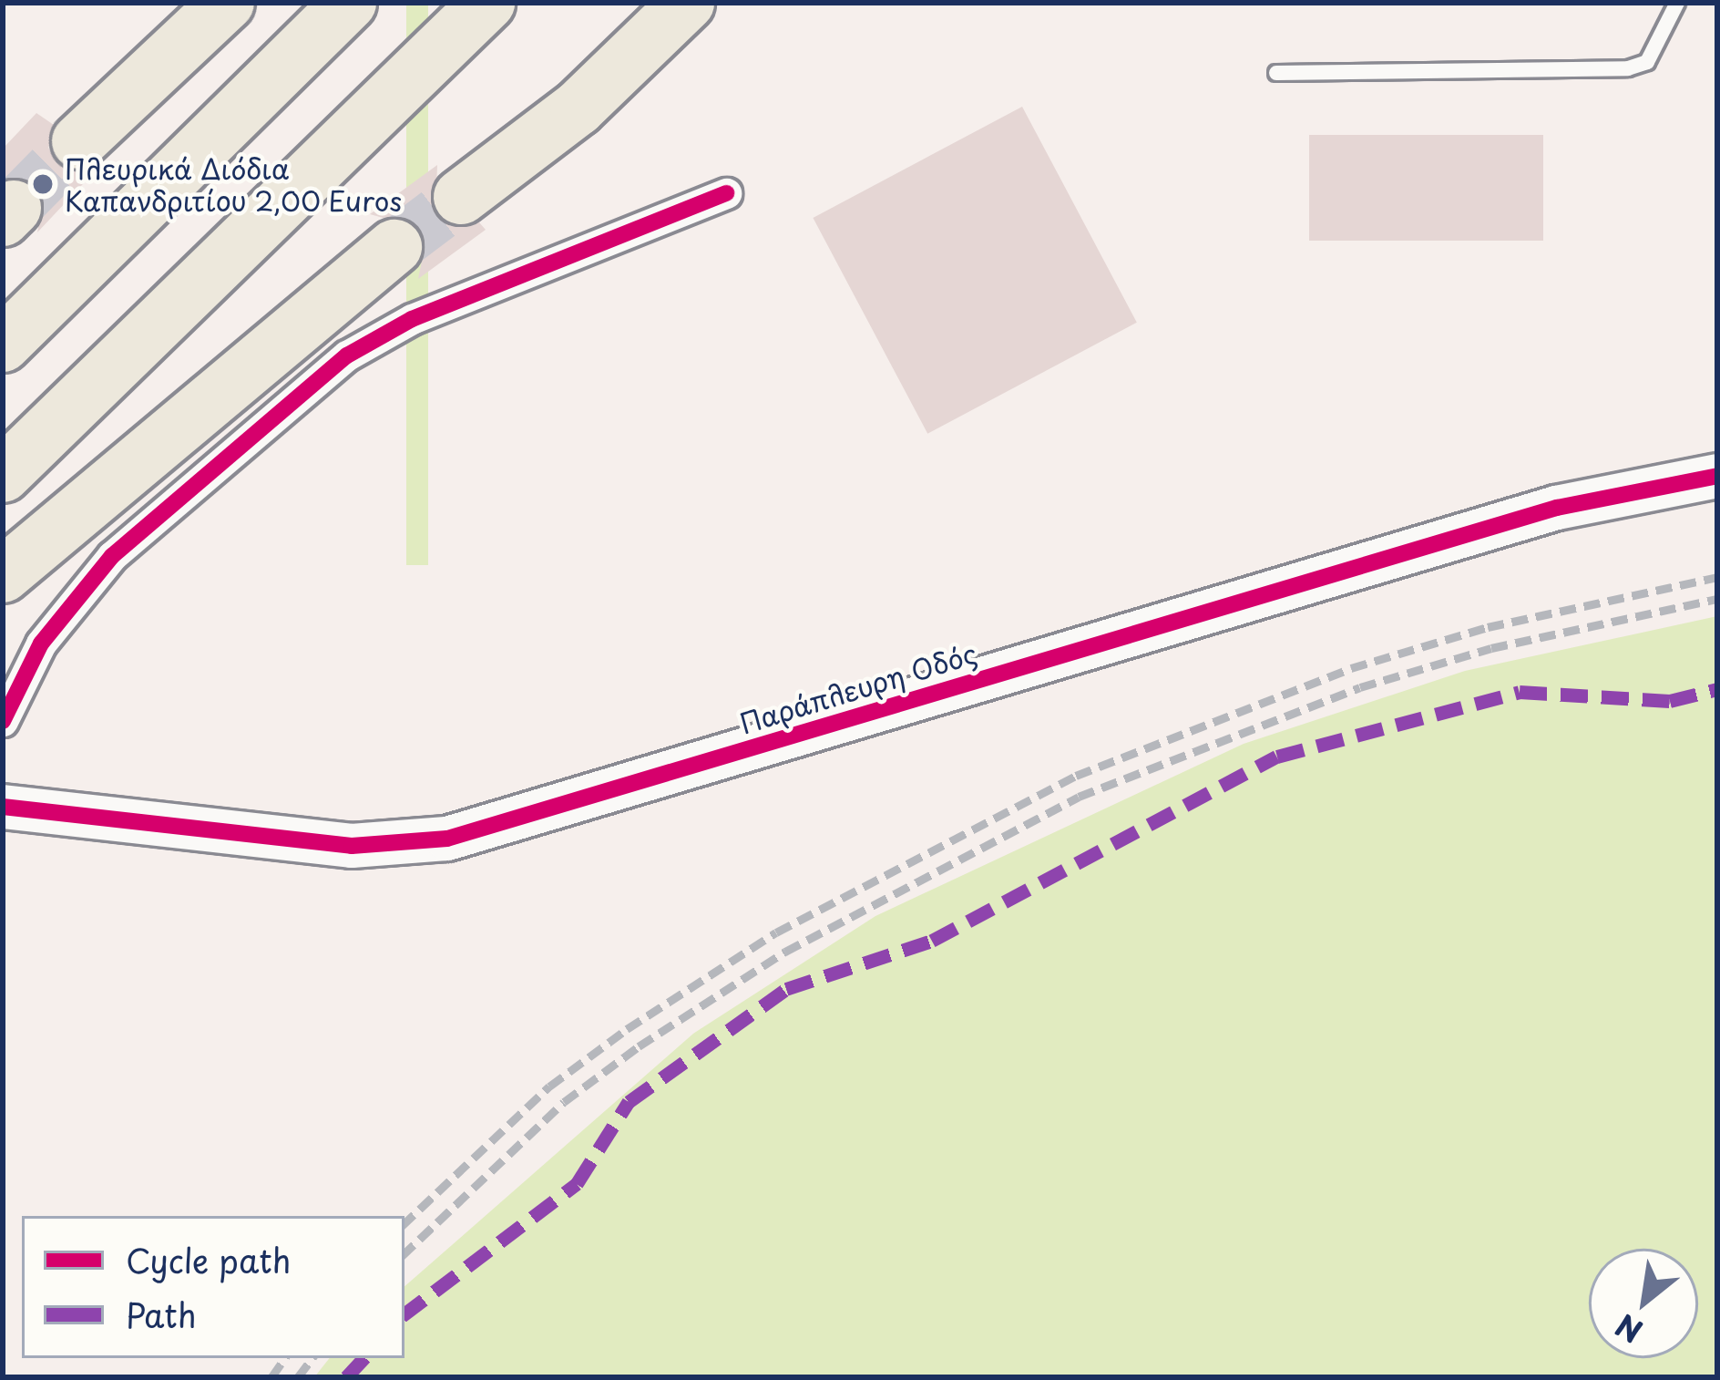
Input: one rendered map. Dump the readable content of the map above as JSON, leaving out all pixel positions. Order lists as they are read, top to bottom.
{
  "streets": {
    "street": ["Παράπλευρη Οδός"]
  },
  "places": ["Πλευρικά Διόδια Καπανδριτίου 2,00 Euros"],
  "legend": ["Cycle path", "Path"],
  "north": "bottom left"
}
